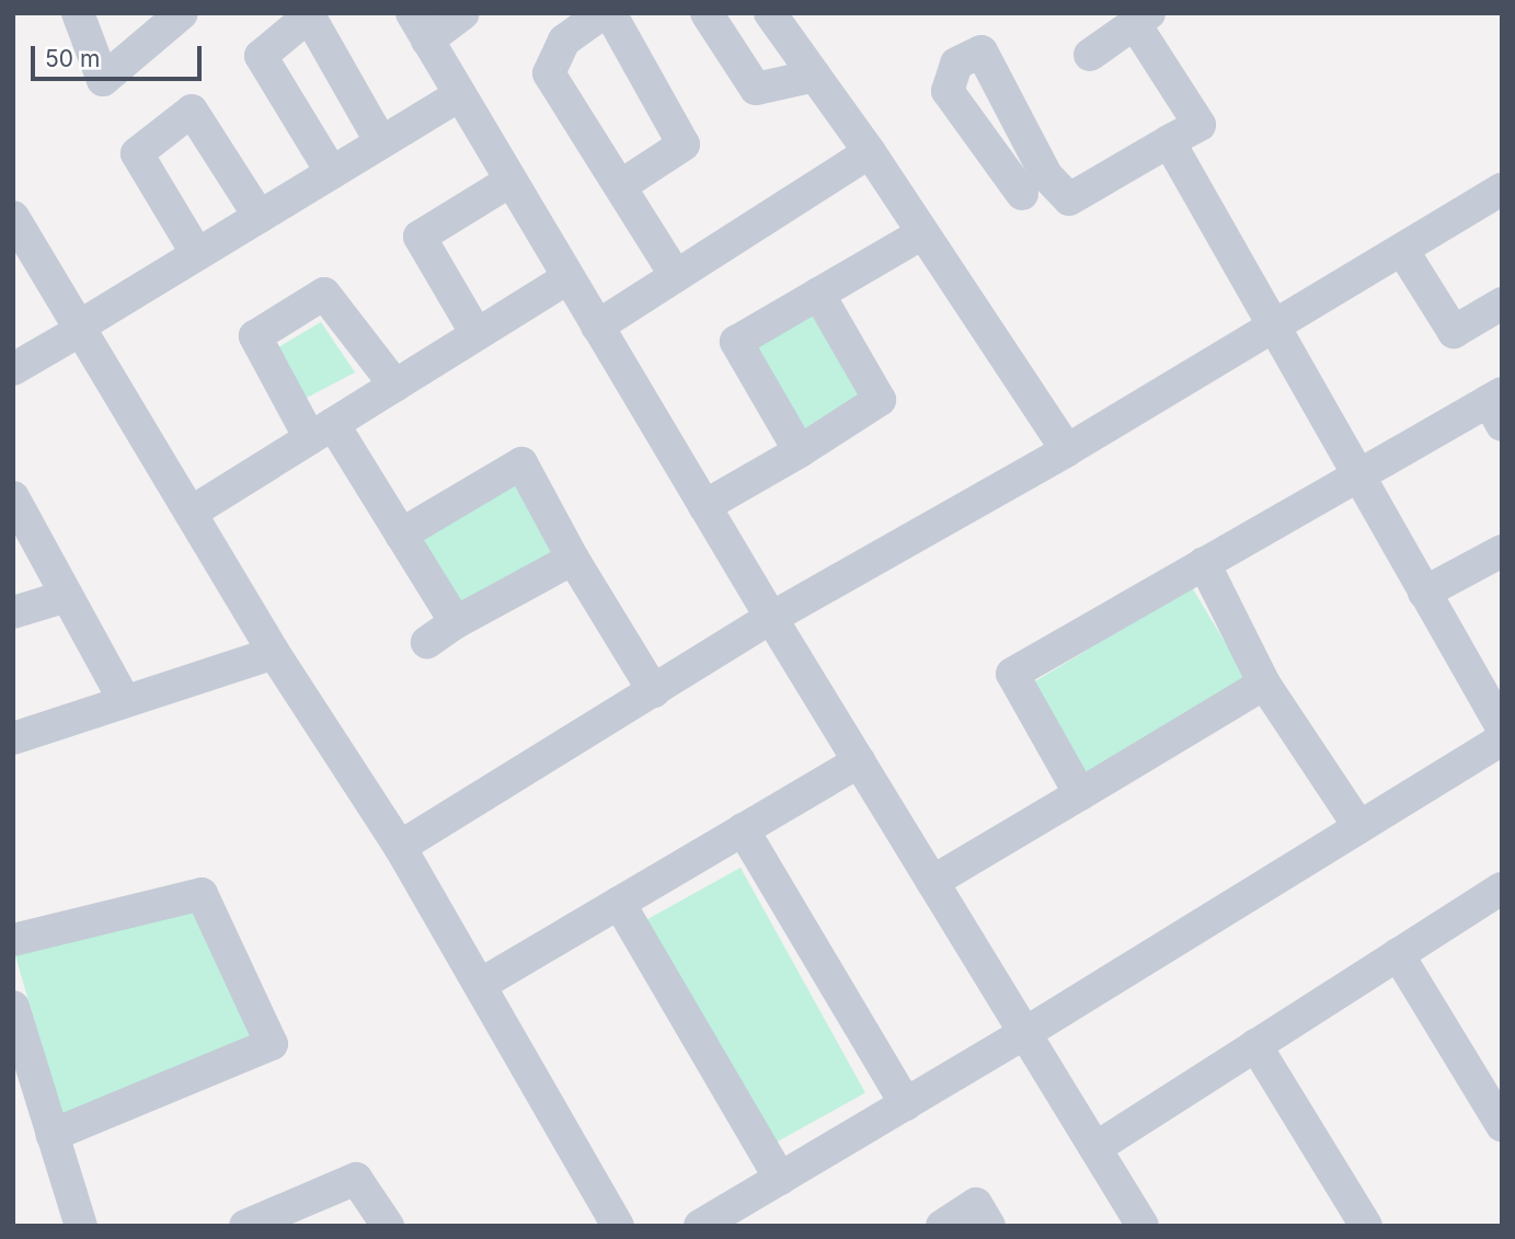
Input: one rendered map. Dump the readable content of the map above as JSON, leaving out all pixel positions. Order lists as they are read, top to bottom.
{
  "scale_bar": "50 m"
}
